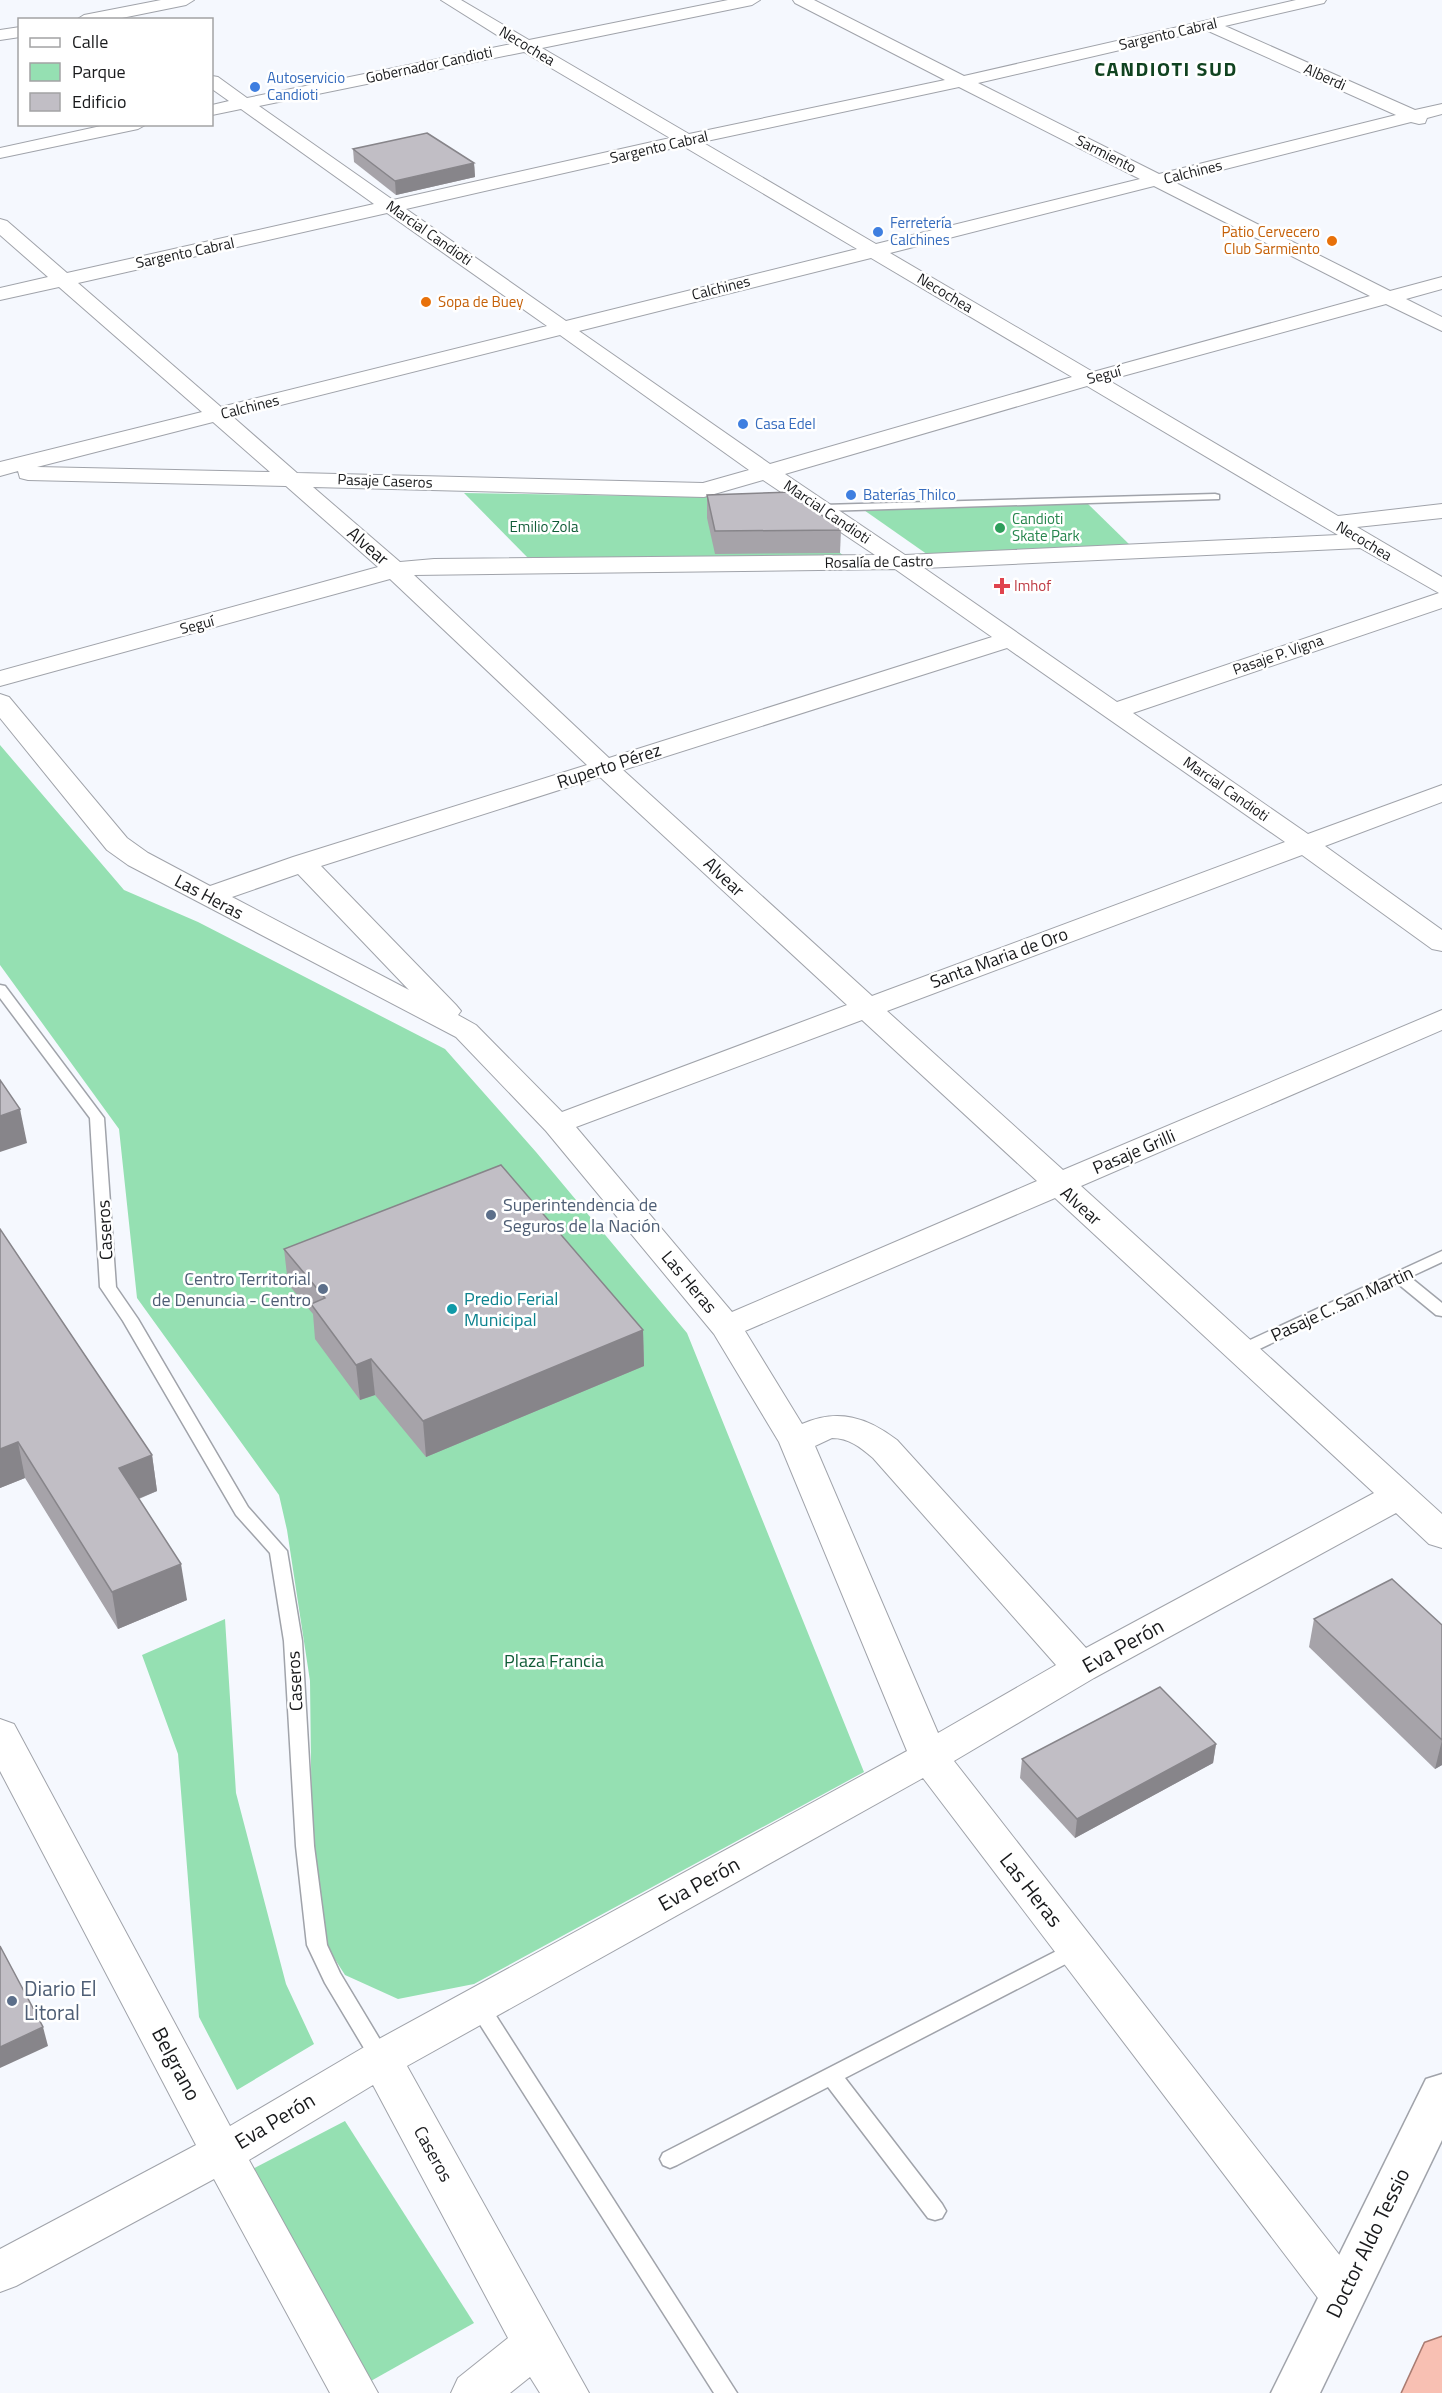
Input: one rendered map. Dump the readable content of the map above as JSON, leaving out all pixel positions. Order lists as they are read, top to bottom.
{
  "streets": {
    "main road": ["Doctor Aldo Tessio"],
    "street": [
      "Sargento Cabral",
      "Necochea",
      "Gobernador Candioti",
      "Alberdi",
      "Sarmiento",
      "Calchines",
      "Marcial Candioti",
      "Seguí",
      "Pasaje Caseros",
      "Alvear",
      "Rosalía de Castro",
      "Pasaje P. Vigna",
      "Ruperto Pérez",
      "Las Heras",
      "Santa Maria de Oro",
      "Pasaje Grilli",
      "Caseros",
      "Eva Perón",
      "Belgrano"
    ],
    "lane": ["Pasaje C. San Martin"]
  },
  "crossings": [
    ["Sargento Cabral", "Necochea"],
    ["Sargento Cabral", "Alberdi"],
    ["Sargento Cabral", "Sarmiento"],
    ["Sargento Cabral", "Marcial Candioti"],
    ["Sargento Cabral", "Alvear"],
    ["Necochea", "Gobernador Candioti"],
    ["Necochea", "Calchines"],
    ["Necochea", "Seguí"],
    ["Necochea", "Rosalía de Castro"],
    ["Gobernador Candioti", "Marcial Candioti"],
    ["Alberdi", "Calchines"],
    ["Sarmiento", "Calchines"],
    ["Sarmiento", "Seguí"],
    ["Calchines", "Marcial Candioti"],
    ["Calchines", "Pasaje Caseros"],
    ["Calchines", "Alvear"],
    ["Marcial Candioti", "Seguí"],
    ["Marcial Candioti", "Pasaje Caseros"],
    ["Marcial Candioti", "Rosalía de Castro"],
    ["Marcial Candioti", "Pasaje P. Vigna"],
    ["Marcial Candioti", "Ruperto Pérez"],
    ["Marcial Candioti", "Santa Maria de Oro"],
    ["Seguí", "Pasaje Caseros"],
    ["Seguí", "Alvear"],
    ["Seguí", "Rosalía de Castro"],
    ["Pasaje Caseros", "Alvear"],
    ["Alvear", "Rosalía de Castro"],
    ["Alvear", "Ruperto Pérez"],
    ["Alvear", "Santa Maria de Oro"],
    ["Alvear", "Pasaje Grilli"],
    ["Alvear", "Pasaje C. San Martin"],
    ["Alvear", "Eva Perón"],
    ["Ruperto Pérez", "Las Heras"],
    ["Las Heras", "Santa Maria de Oro"],
    ["Las Heras", "Pasaje Grilli"],
    ["Las Heras", "Eva Perón"],
    ["Las Heras", "Doctor Aldo Tessio"],
    ["Caseros", "Eva Perón"],
    ["Eva Perón", "Belgrano"]
  ],
  "districts": ["CANDIOTI SUD"],
  "parks": ["Emilio Zola", "Plaza Francia"],
  "places": {
    "other": [
      "Autoservicio Candioti",
      "Ferretería Calchines",
      "Patio Cervecero Club Sarmiento",
      "Sopa de Buey",
      "Casa Edel",
      "Baterías Thilco",
      "Candioti Skate Park",
      "Superintendencia de Seguros de la Nación",
      "Centro Territorial de Denuncia - Centro",
      "Predio Ferial Municipal",
      "Diario El Litoral"
    ],
    "health": ["Imhof"]
  },
  "legend": ["Calle", "Parque", "Edificio"]
}
